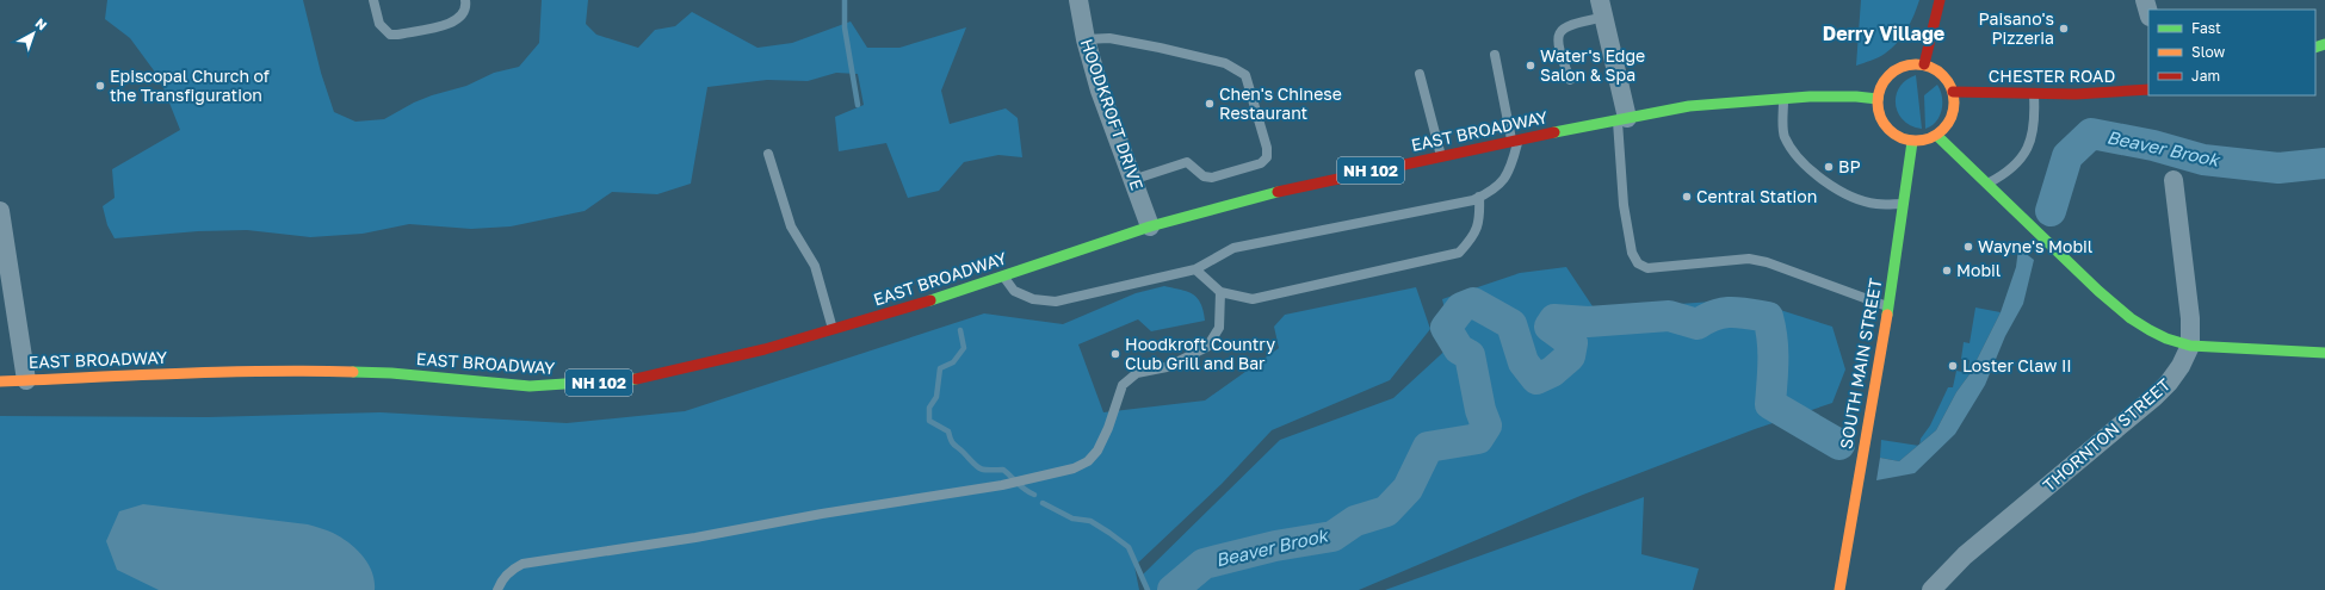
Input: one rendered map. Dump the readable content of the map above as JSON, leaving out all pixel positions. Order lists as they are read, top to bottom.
{
  "streets": {
    "main road": [
      "CHESTER ROAD",
      "EAST BROADWAY",
      "NH 102",
      "SOUTH MAIN STREET"
    ],
    "street": ["HOODKROFT DRIVE", "THORNTON STREET"]
  },
  "crossings": [
    ["CHESTER ROAD", "EAST BROADWAY"],
    ["CHESTER ROAD", "SOUTH MAIN STREET"],
    ["HOODKROFT DRIVE", "EAST BROADWAY"],
    ["EAST BROADWAY", "SOUTH MAIN STREET"]
  ],
  "districts": ["Derry Village"],
  "water": ["Beaver Brook"],
  "places": [
    "Paisano's Pizzeria",
    "Water's Edge Salon & Spa",
    "Episcopal Church of the Transfiguration",
    "Chen's Chinese Restaurant",
    "BP",
    "Central Station",
    "Wayne's Mobil",
    "Mobil",
    "Hoodkroft Country Club Grill and Bar",
    "Loster Claw II"
  ],
  "legend": ["Fast", "Slow", "Jam"],
  "north": "top right"
}
